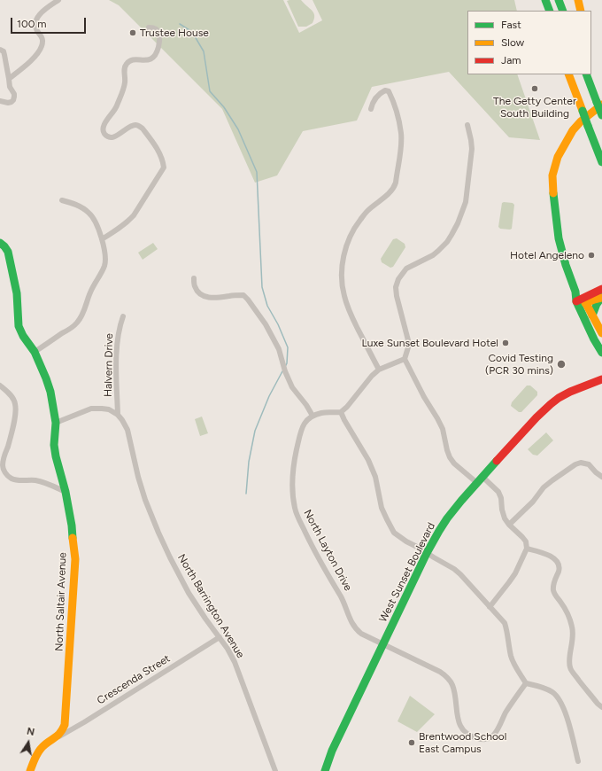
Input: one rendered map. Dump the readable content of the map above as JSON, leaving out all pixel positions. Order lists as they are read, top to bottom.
{
  "streets": {
    "main road": ["West Sunset Boulevard", "North Saltair Avenue"],
    "street": [
      "Halvern Drive",
      "North Layton Drive",
      "North Barrington Avenue",
      "Crescenda Street"
    ]
  },
  "crossings": [
    ["Halvern Drive", "North Barrington Avenue"],
    ["North Layton Drive", "West Sunset Boulevard"],
    ["North Saltair Avenue", "Crescenda Street"],
    ["North Barrington Avenue", "Crescenda Street"]
  ],
  "places": [
    "Trustee House",
    "The Getty Center South Building",
    "Hotel Angeleno",
    "Luxe Sunset Boulevard Hotel",
    "Covid Testing (PCR 30 mins)",
    "Brentwood School East Campus"
  ],
  "legend": ["Fast", "Slow", "Jam"],
  "scale_bar": "100 m",
  "north": "top"
}
